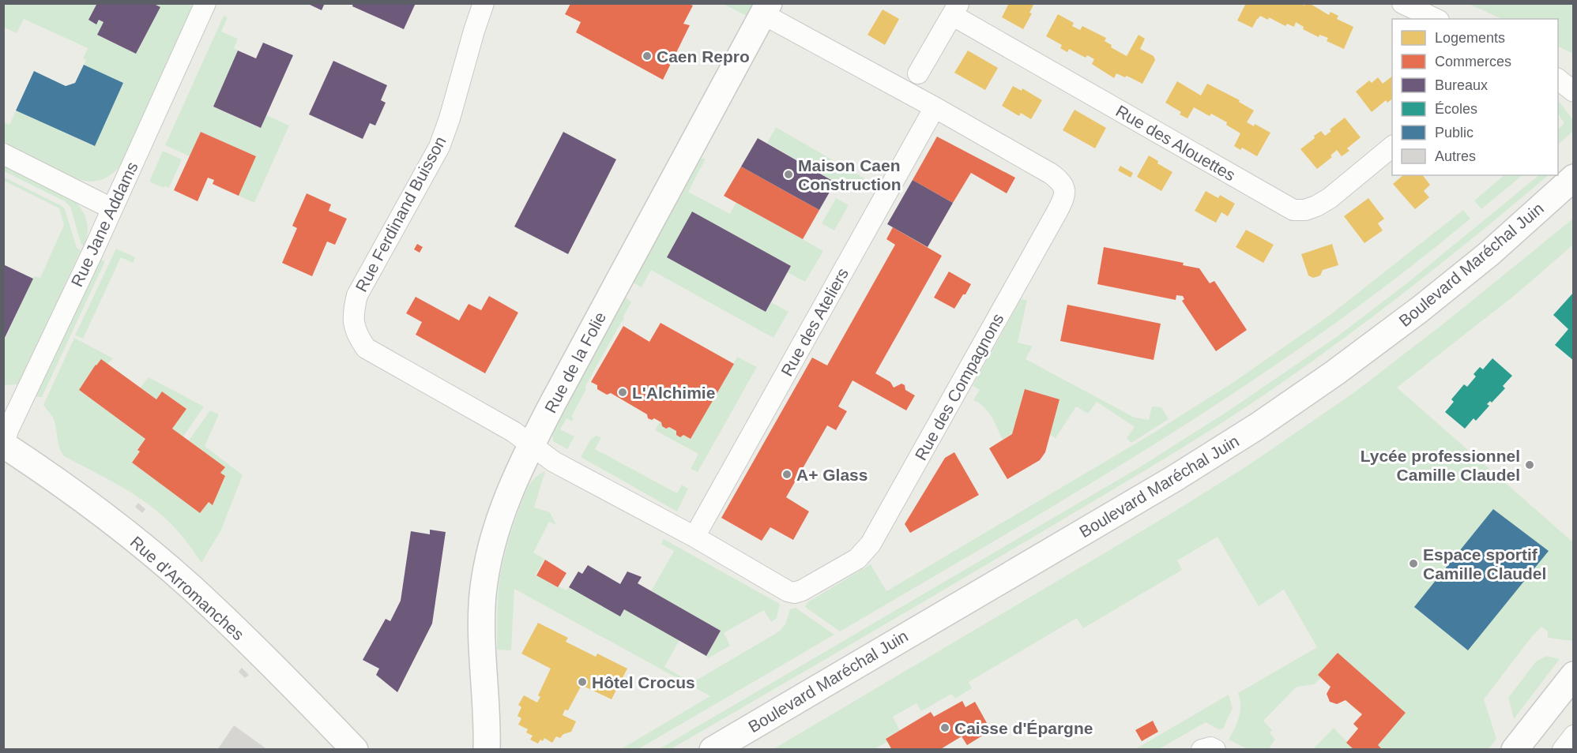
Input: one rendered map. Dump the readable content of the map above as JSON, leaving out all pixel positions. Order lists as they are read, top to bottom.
{
  "streets": {
    "main road": ["Boulevard Maréchal Juin", "Rue de la Folie", "Rue d'Arromanches"],
    "street": [
      "Rue des Alouettes",
      "Rue Ferdinand Buisson",
      "Rue Jane Addams",
      "Rue des Ateliers",
      "Rue des Compagnons"
    ]
  },
  "crossings": [
    ["Rue Ferdinand Buisson", "Rue de la Folie"],
    ["Rue Ferdinand Buisson", "Rue des Compagnons"],
    ["Rue Jane Addams", "Rue d'Arromanches"],
    ["Rue des Ateliers", "Rue des Compagnons"],
    ["Rue de la Folie", "Rue des Compagnons"]
  ],
  "places": [
    "Caen Repro",
    "Maison Caen Construction",
    "L'Alchimie",
    "Lycée professionnel Camille Claudel",
    "A+ Glass",
    "Espace sportif Camille Claudel",
    "Hôtel Crocus",
    "Caisse d'Épargne"
  ],
  "legend": [
    "Logements",
    "Commerces",
    "Bureaux",
    "Écoles",
    "Public",
    "Autres"
  ]
}
